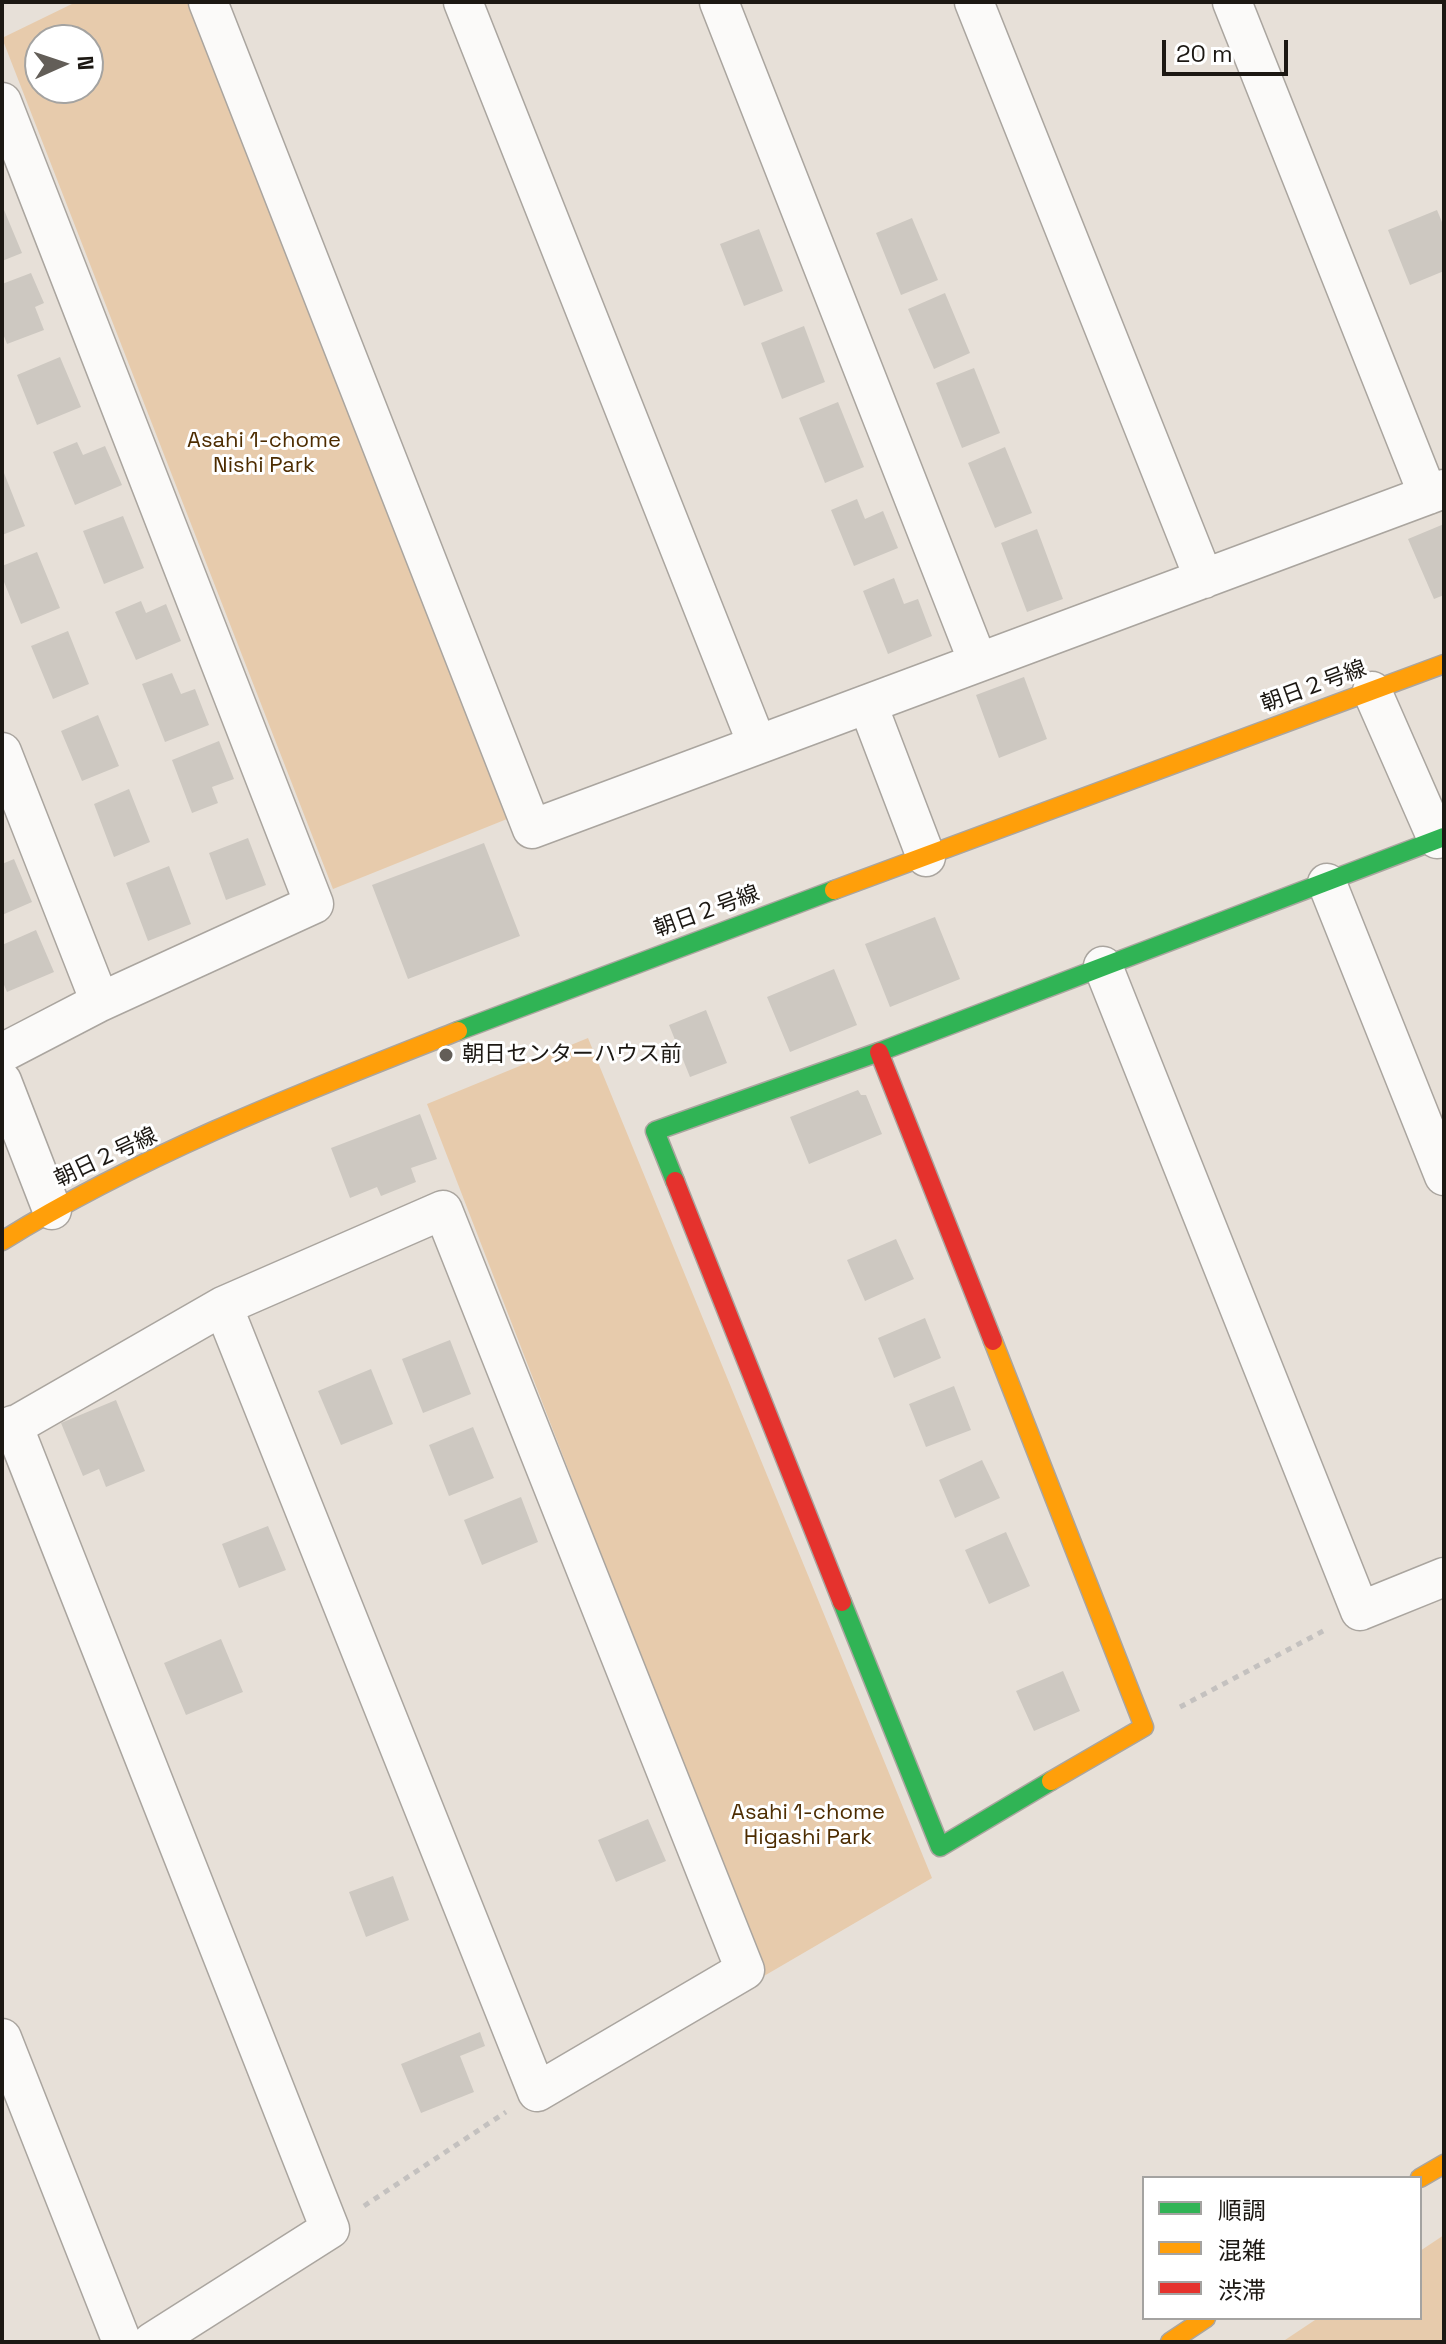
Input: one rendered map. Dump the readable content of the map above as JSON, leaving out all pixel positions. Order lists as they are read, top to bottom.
{
  "streets": {
    "street": ["朝日２号線"]
  },
  "parks": ["Asahi 1-chome Nishi Park", "Asahi 1-chome Higashi Park"],
  "places": ["朝日センターハウス前"],
  "legend": ["順調", "混雑", "渋滞"],
  "scale_bar": "20 m",
  "north": "right"
}
